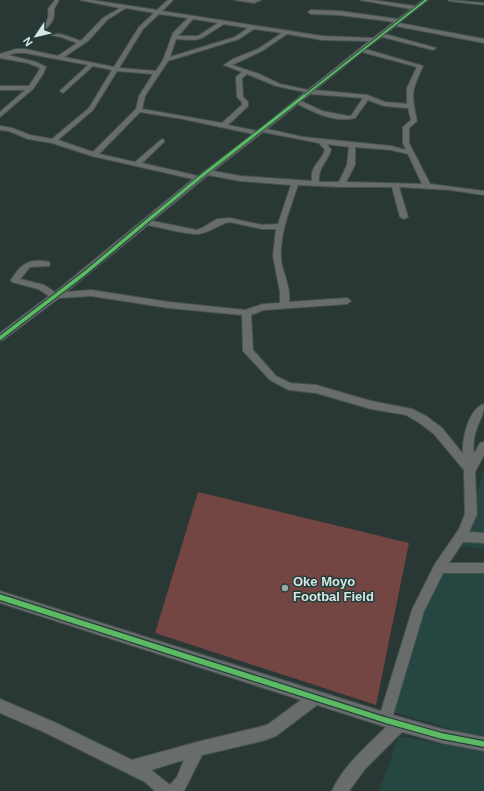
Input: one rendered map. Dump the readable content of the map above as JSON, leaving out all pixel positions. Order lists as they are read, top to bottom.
{
  "places": ["Oke Moyo Footbal Field"],
  "north": "bottom left"
}
